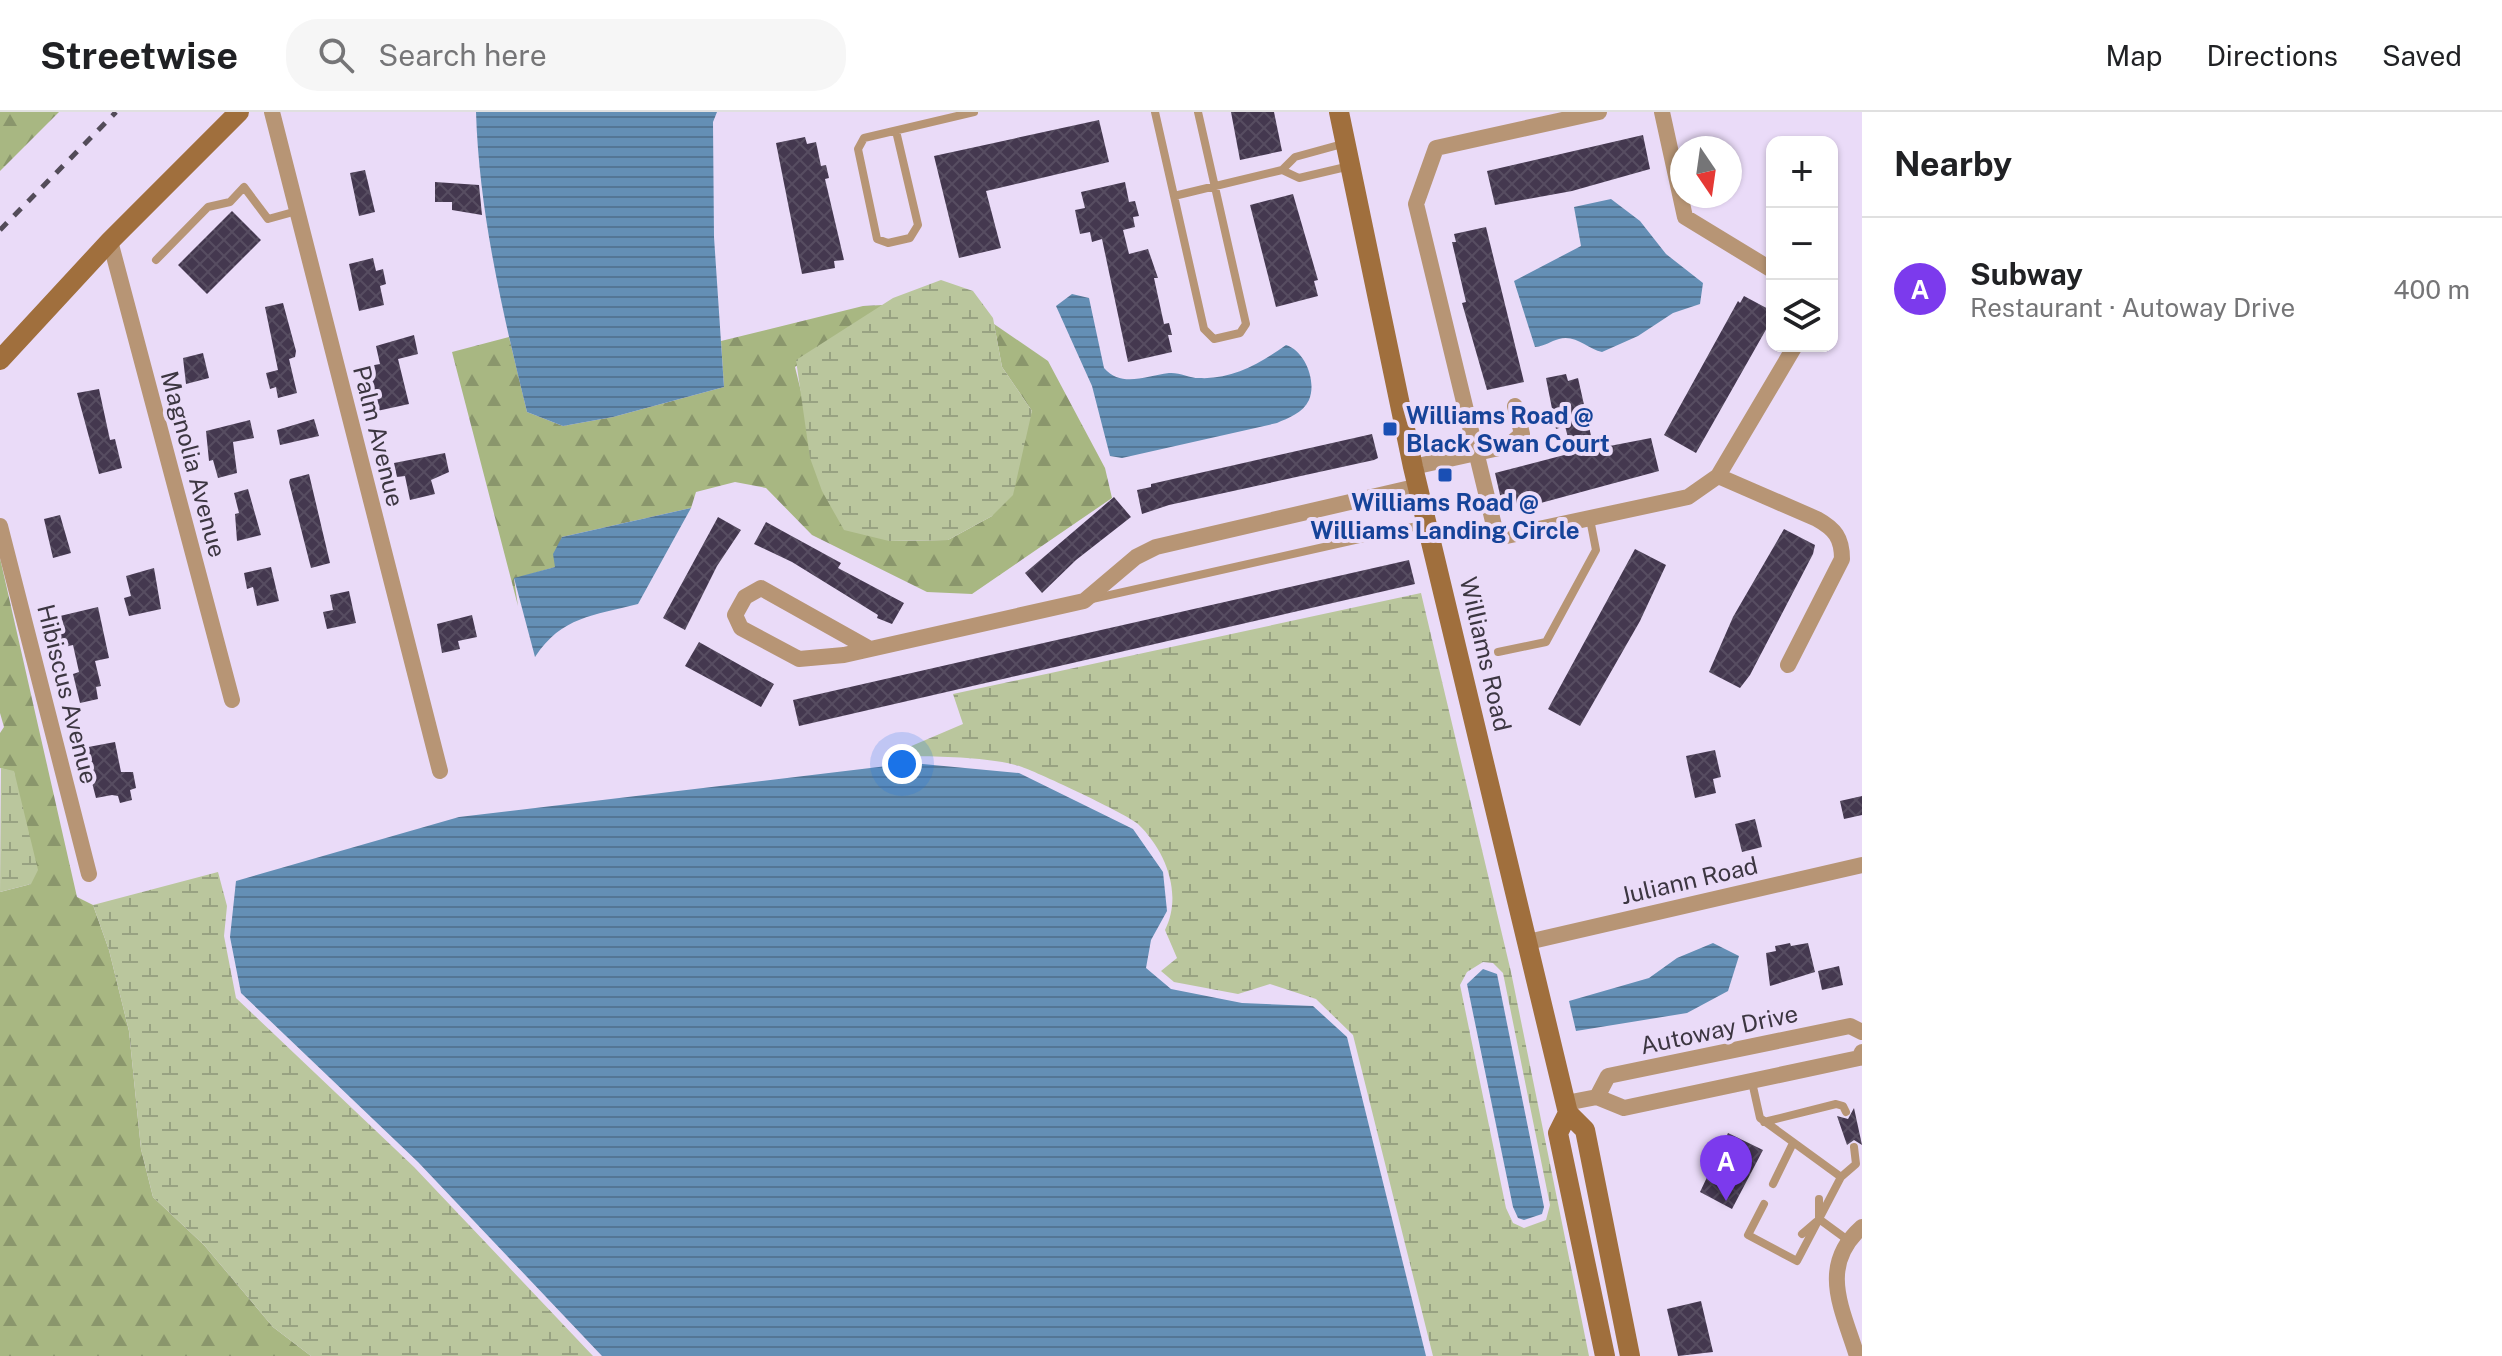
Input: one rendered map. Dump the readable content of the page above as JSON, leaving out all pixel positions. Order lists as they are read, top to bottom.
{
  "streets": {
    "street": [
      "Palm Avenue",
      "Magnolia Avenue",
      "Williams Road",
      "Hibiscus Avenue",
      "Juliann Road",
      "Autoway Drive"
    ]
  },
  "crossings": [
    ["Williams Road", "Juliann Road"]
  ],
  "places": {
    "transit": ["Williams Road @ Black Swan Court", "Williams Road @ Williams Landing Circle"]
  },
  "north": "bottom",
  "page": {
    "header": "Streetwise",
    "search": "Search here",
    "nav": ["Map", "Directions", "Saved"],
    "heading": "Nearby",
    "map_buttons": ["+", "−"],
    "list": [
      {
        "mark": "A",
        "name": "Subway",
        "note": "Restaurant · Autoway Drive",
        "value": "400 m"
      }
    ],
    "pins": "A"
  }
}
